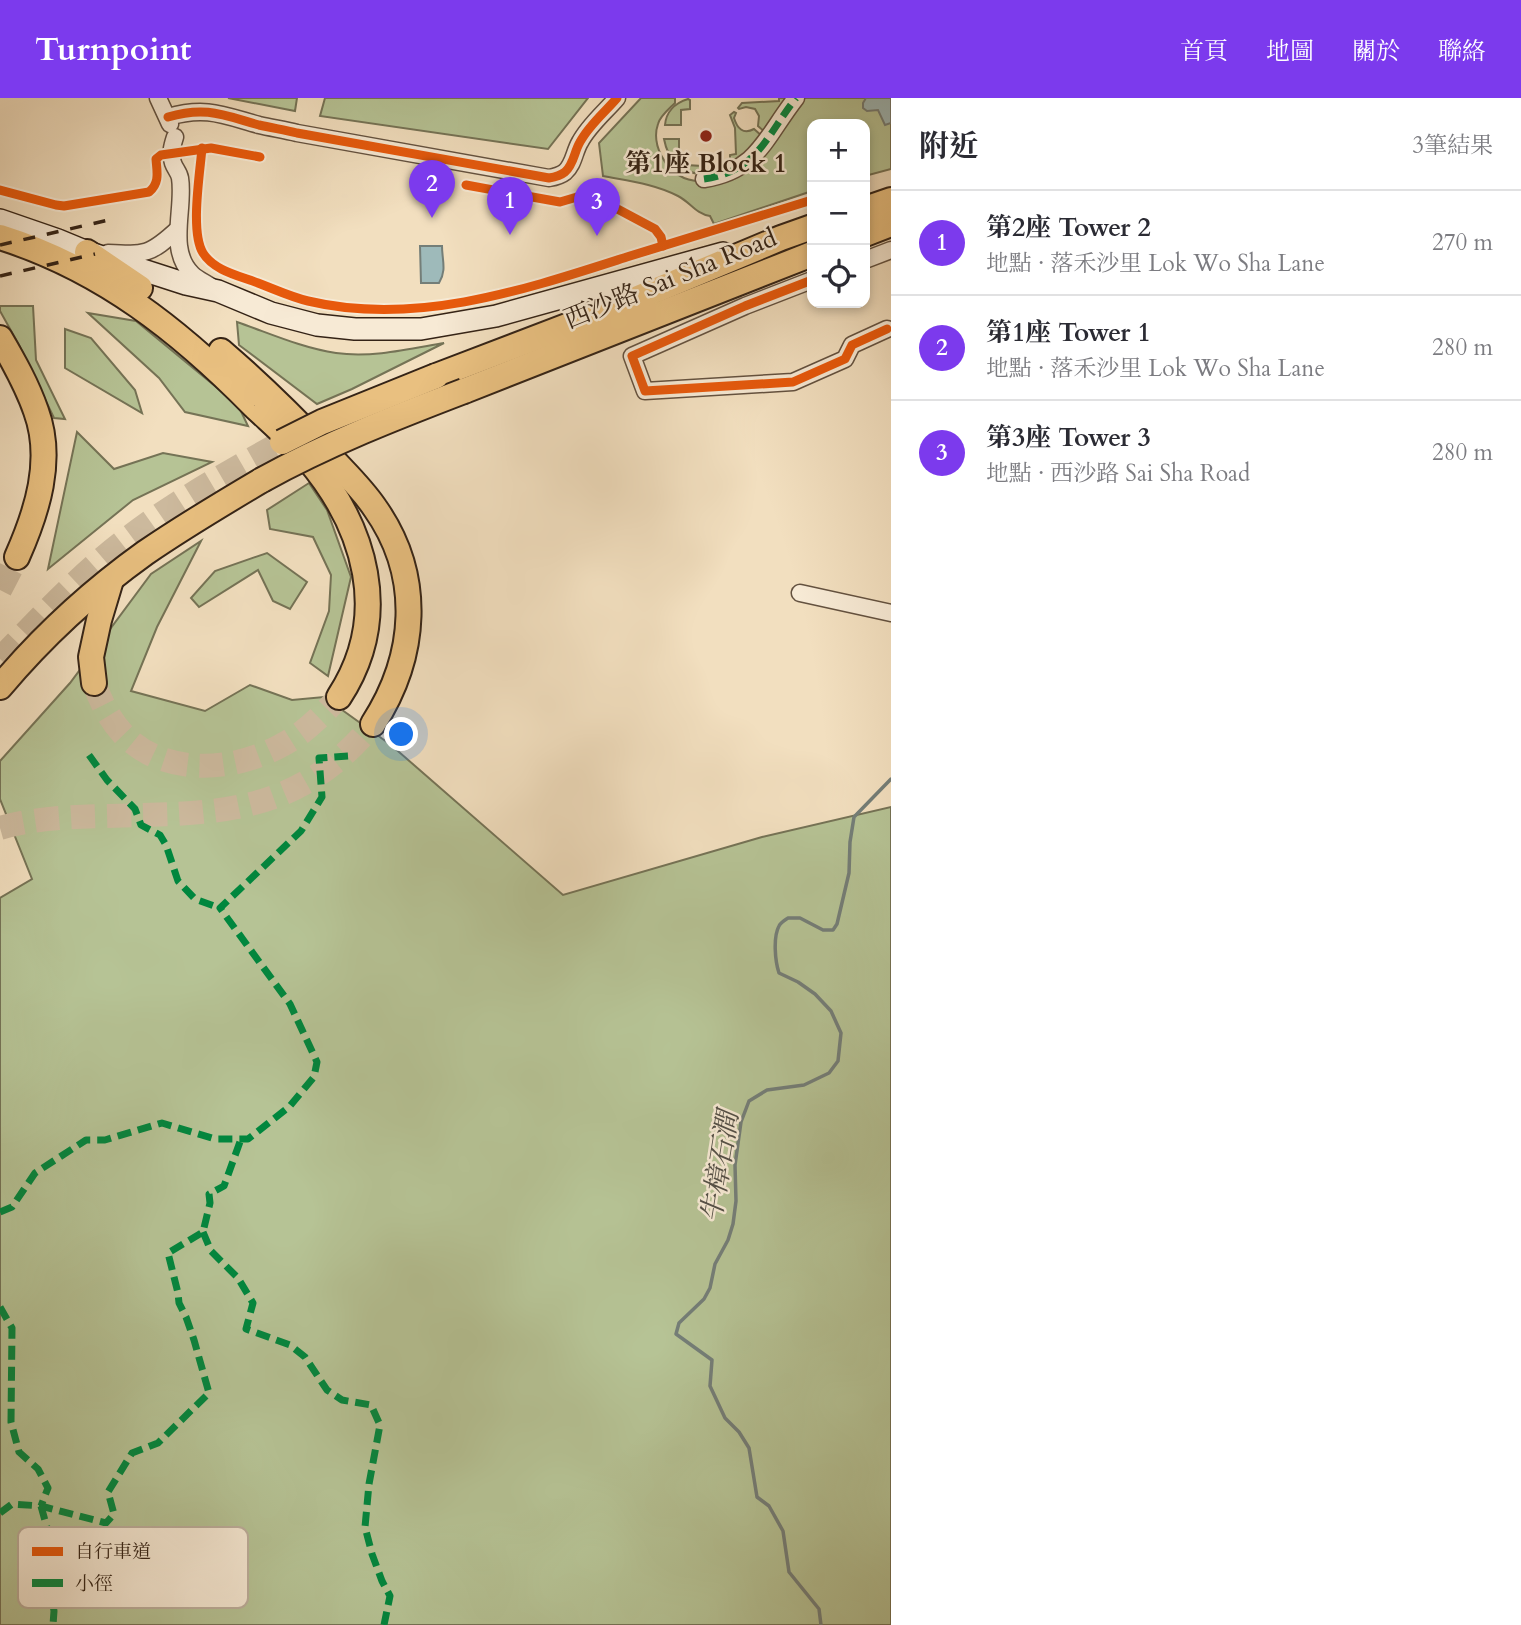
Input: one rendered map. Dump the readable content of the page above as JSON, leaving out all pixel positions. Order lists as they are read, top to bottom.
{
  "streets": {
    "main road": ["西沙路 Sai Sha Road"]
  },
  "water": ["牛樟石澗"],
  "places": ["第1座 Block 1"],
  "legend": ["自行車道", "小徑"],
  "page": {
    "header": "Turnpoint",
    "nav": [
      "首頁",
      "地圖",
      "關於",
      "聯絡"
    ],
    "heading": ["附近", "3筆結果"],
    "map_buttons": ["+", "−"],
    "pins": ["2", "1", "3"],
    "list": [
      {
        "mark": "1",
        "name": "第2座 Tower 2",
        "note": "地點 · 落禾沙里 Lok Wo Sha Lane",
        "value": "270 m"
      },
      {
        "mark": "2",
        "name": "第1座 Tower 1",
        "note": "地點 · 落禾沙里 Lok Wo Sha Lane",
        "value": "280 m"
      },
      {
        "mark": "3",
        "name": "第3座 Tower 3",
        "note": "地點 · 西沙路 Sai Sha Road",
        "value": "280 m"
      }
    ]
  }
}
